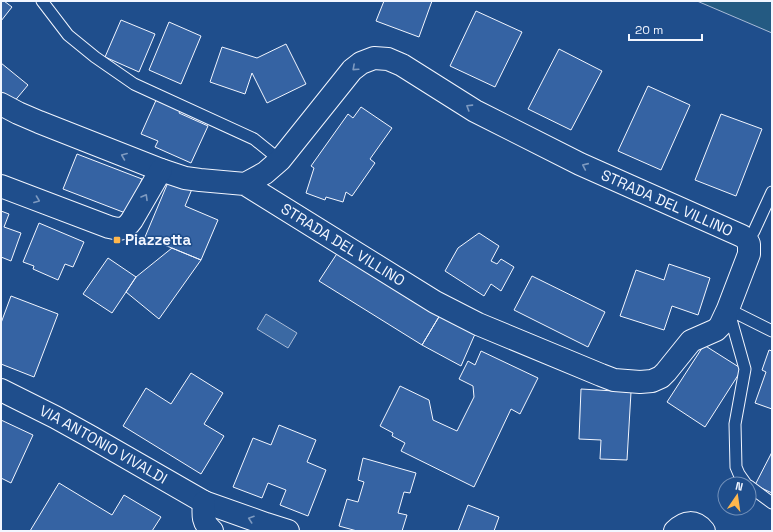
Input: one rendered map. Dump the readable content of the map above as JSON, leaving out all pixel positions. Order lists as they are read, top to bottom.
{
  "streets": {
    "street": ["STRADA DEL VILLINO", "VIA ANTONIO VIVALDI"]
  },
  "one_way": ["STRADA DEL VILLINO"],
  "places": {
    "transit": ["Piazzetta"]
  },
  "scale_bar": "20 m",
  "north": "top"
}
